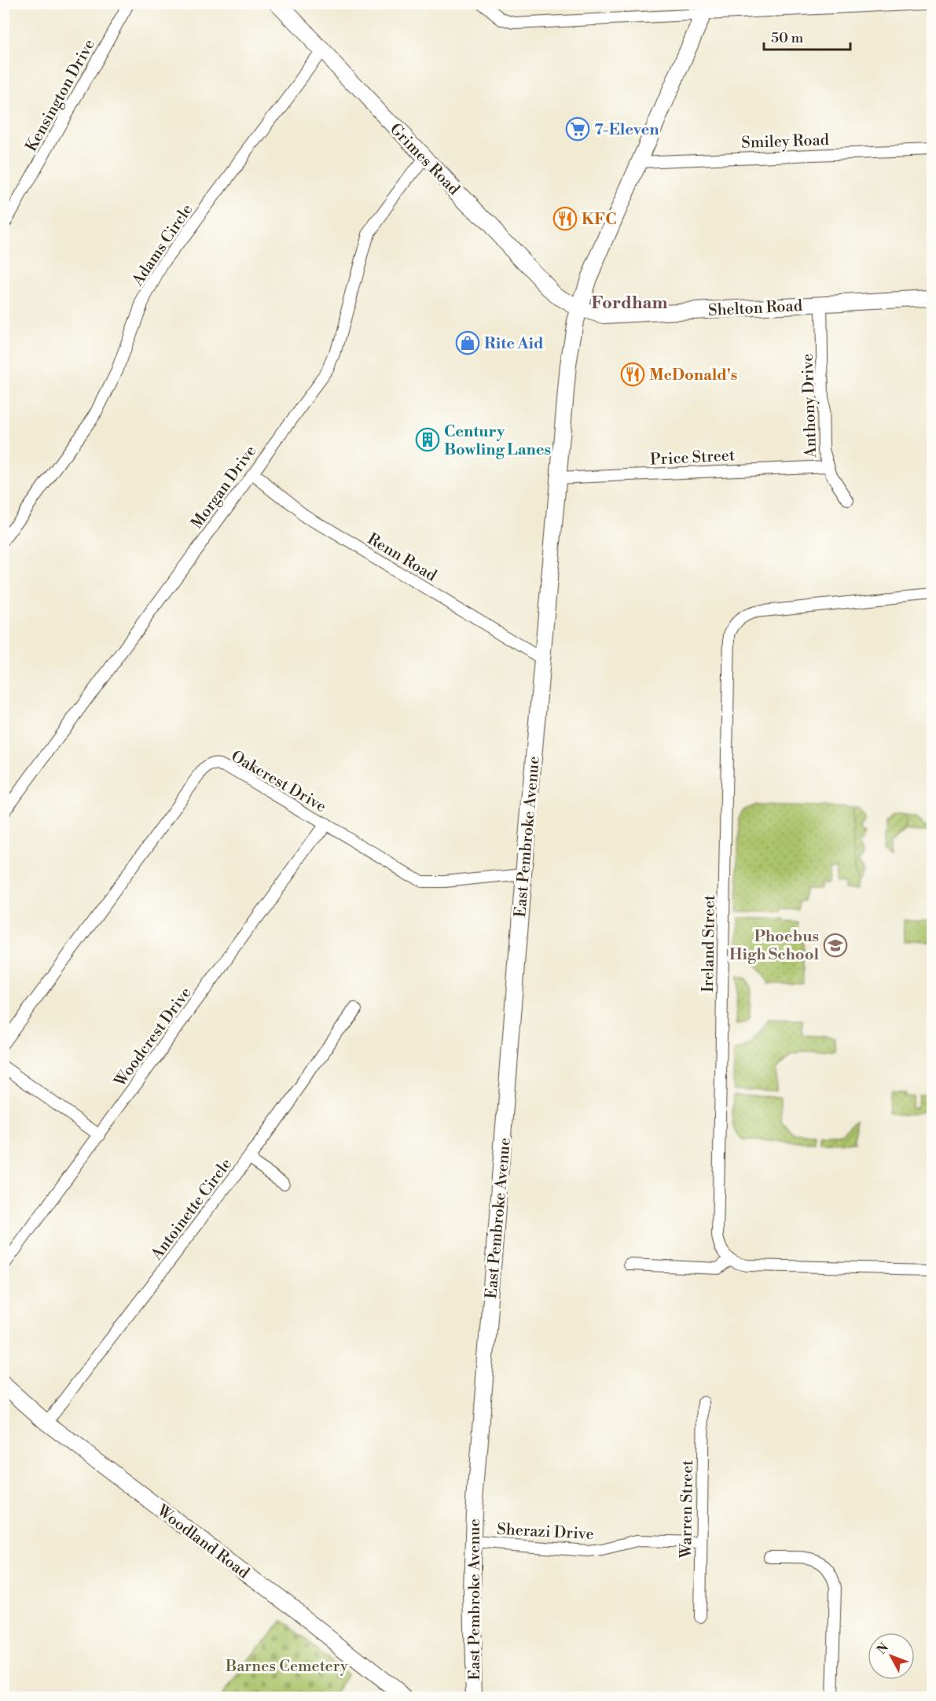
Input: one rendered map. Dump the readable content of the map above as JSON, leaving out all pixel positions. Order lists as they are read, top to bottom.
{
  "streets": {
    "main road": [
      "Grimes Road",
      "Shelton Road",
      "East Pembroke Avenue",
      "Woodland Road"
    ],
    "street": [
      "Kensington Drive",
      "Smiley Road",
      "Adams Circle",
      "Anthony Drive",
      "Price Street",
      "Morgan Drive",
      "Renn Road",
      "Oakcrest Drive",
      "Ireland Street",
      "Woodcrest Drive",
      "Antoinette Circle",
      "Warren Street",
      "Sherazi Drive"
    ]
  },
  "crossings": [
    ["Smiley Road", "East Pembroke Avenue"],
    ["Grimes Road", "Adams Circle"],
    ["Grimes Road", "Shelton Road"],
    ["Grimes Road", "Morgan Drive"],
    ["Grimes Road", "East Pembroke Avenue"],
    ["Shelton Road", "Anthony Drive"],
    ["Shelton Road", "East Pembroke Avenue"],
    ["Anthony Drive", "Price Street"],
    ["Price Street", "East Pembroke Avenue"],
    ["Morgan Drive", "Renn Road"],
    ["Renn Road", "East Pembroke Avenue"],
    ["Oakcrest Drive", "East Pembroke Avenue"],
    ["Oakcrest Drive", "Woodcrest Drive"],
    ["East Pembroke Avenue", "Sherazi Drive"],
    ["Antoinette Circle", "Woodland Road"],
    ["Warren Street", "Sherazi Drive"]
  ],
  "districts": ["Fordham"],
  "parks": ["Barnes Cemetery"],
  "places": {
    "supermarket": ["7-Eleven"],
    "restaurant": ["KFC", "McDonald's"],
    "shop": ["Rite Aid"],
    "building": ["Century Bowling Lanes"],
    "school or university": ["Phoebus High School"]
  },
  "scale_bar": "50 m",
  "north": "top left"
}
